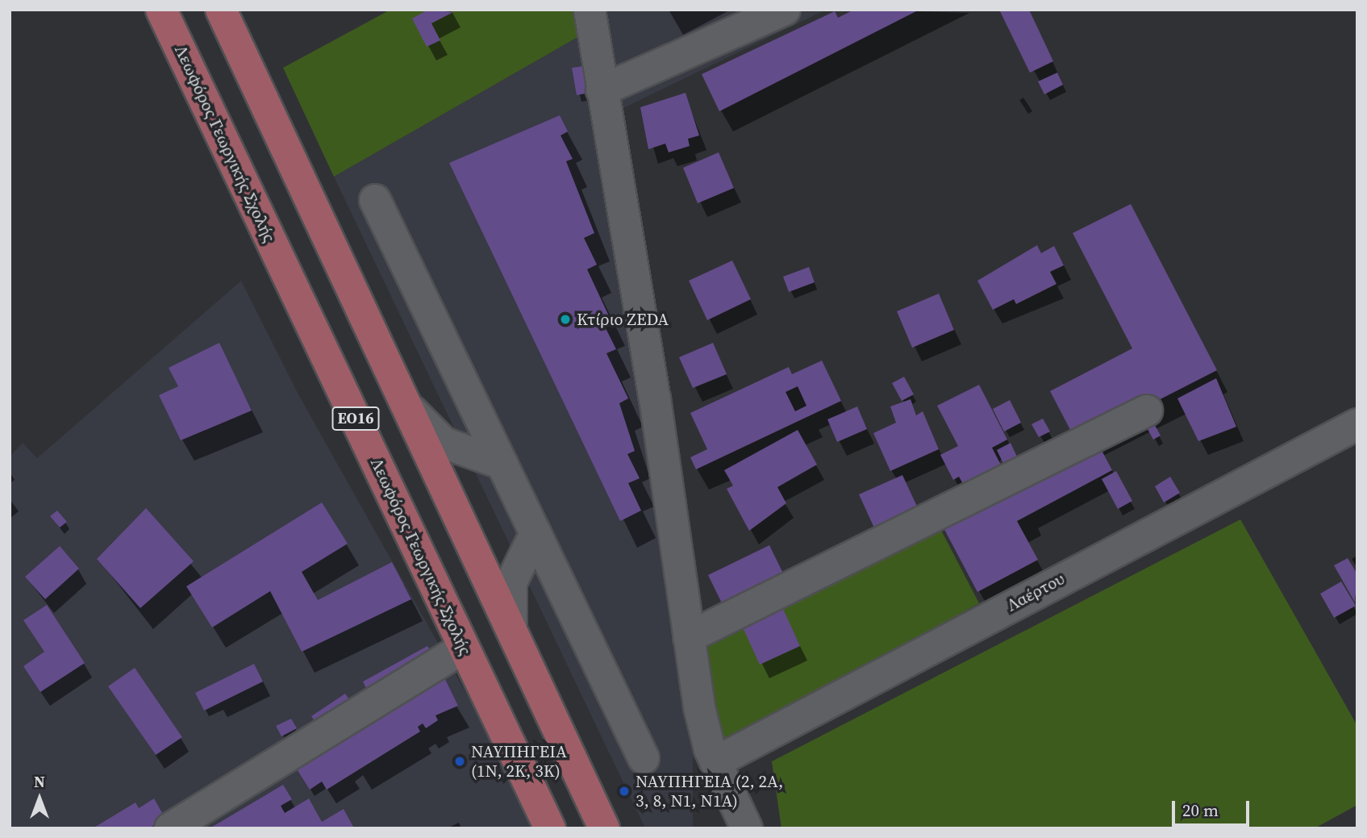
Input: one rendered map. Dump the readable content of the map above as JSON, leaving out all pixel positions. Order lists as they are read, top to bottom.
{
  "streets": {
    "main road": ["Λεωφόρος Γεωργικής Σχολής", "ΕΟ16"],
    "street": ["Λαέρτου"]
  },
  "places": ["Κτίριο ZEDA", "ΝΑΥΠΗΓΕΙΑ (1Ν, 2Κ, 3Κ)", "ΝΑΥΠΗΓΕΙΑ (2, 2Α, 3, 8, Ν1, Ν1Α)"],
  "scale_bar": "20 m",
  "north": "top"
}
